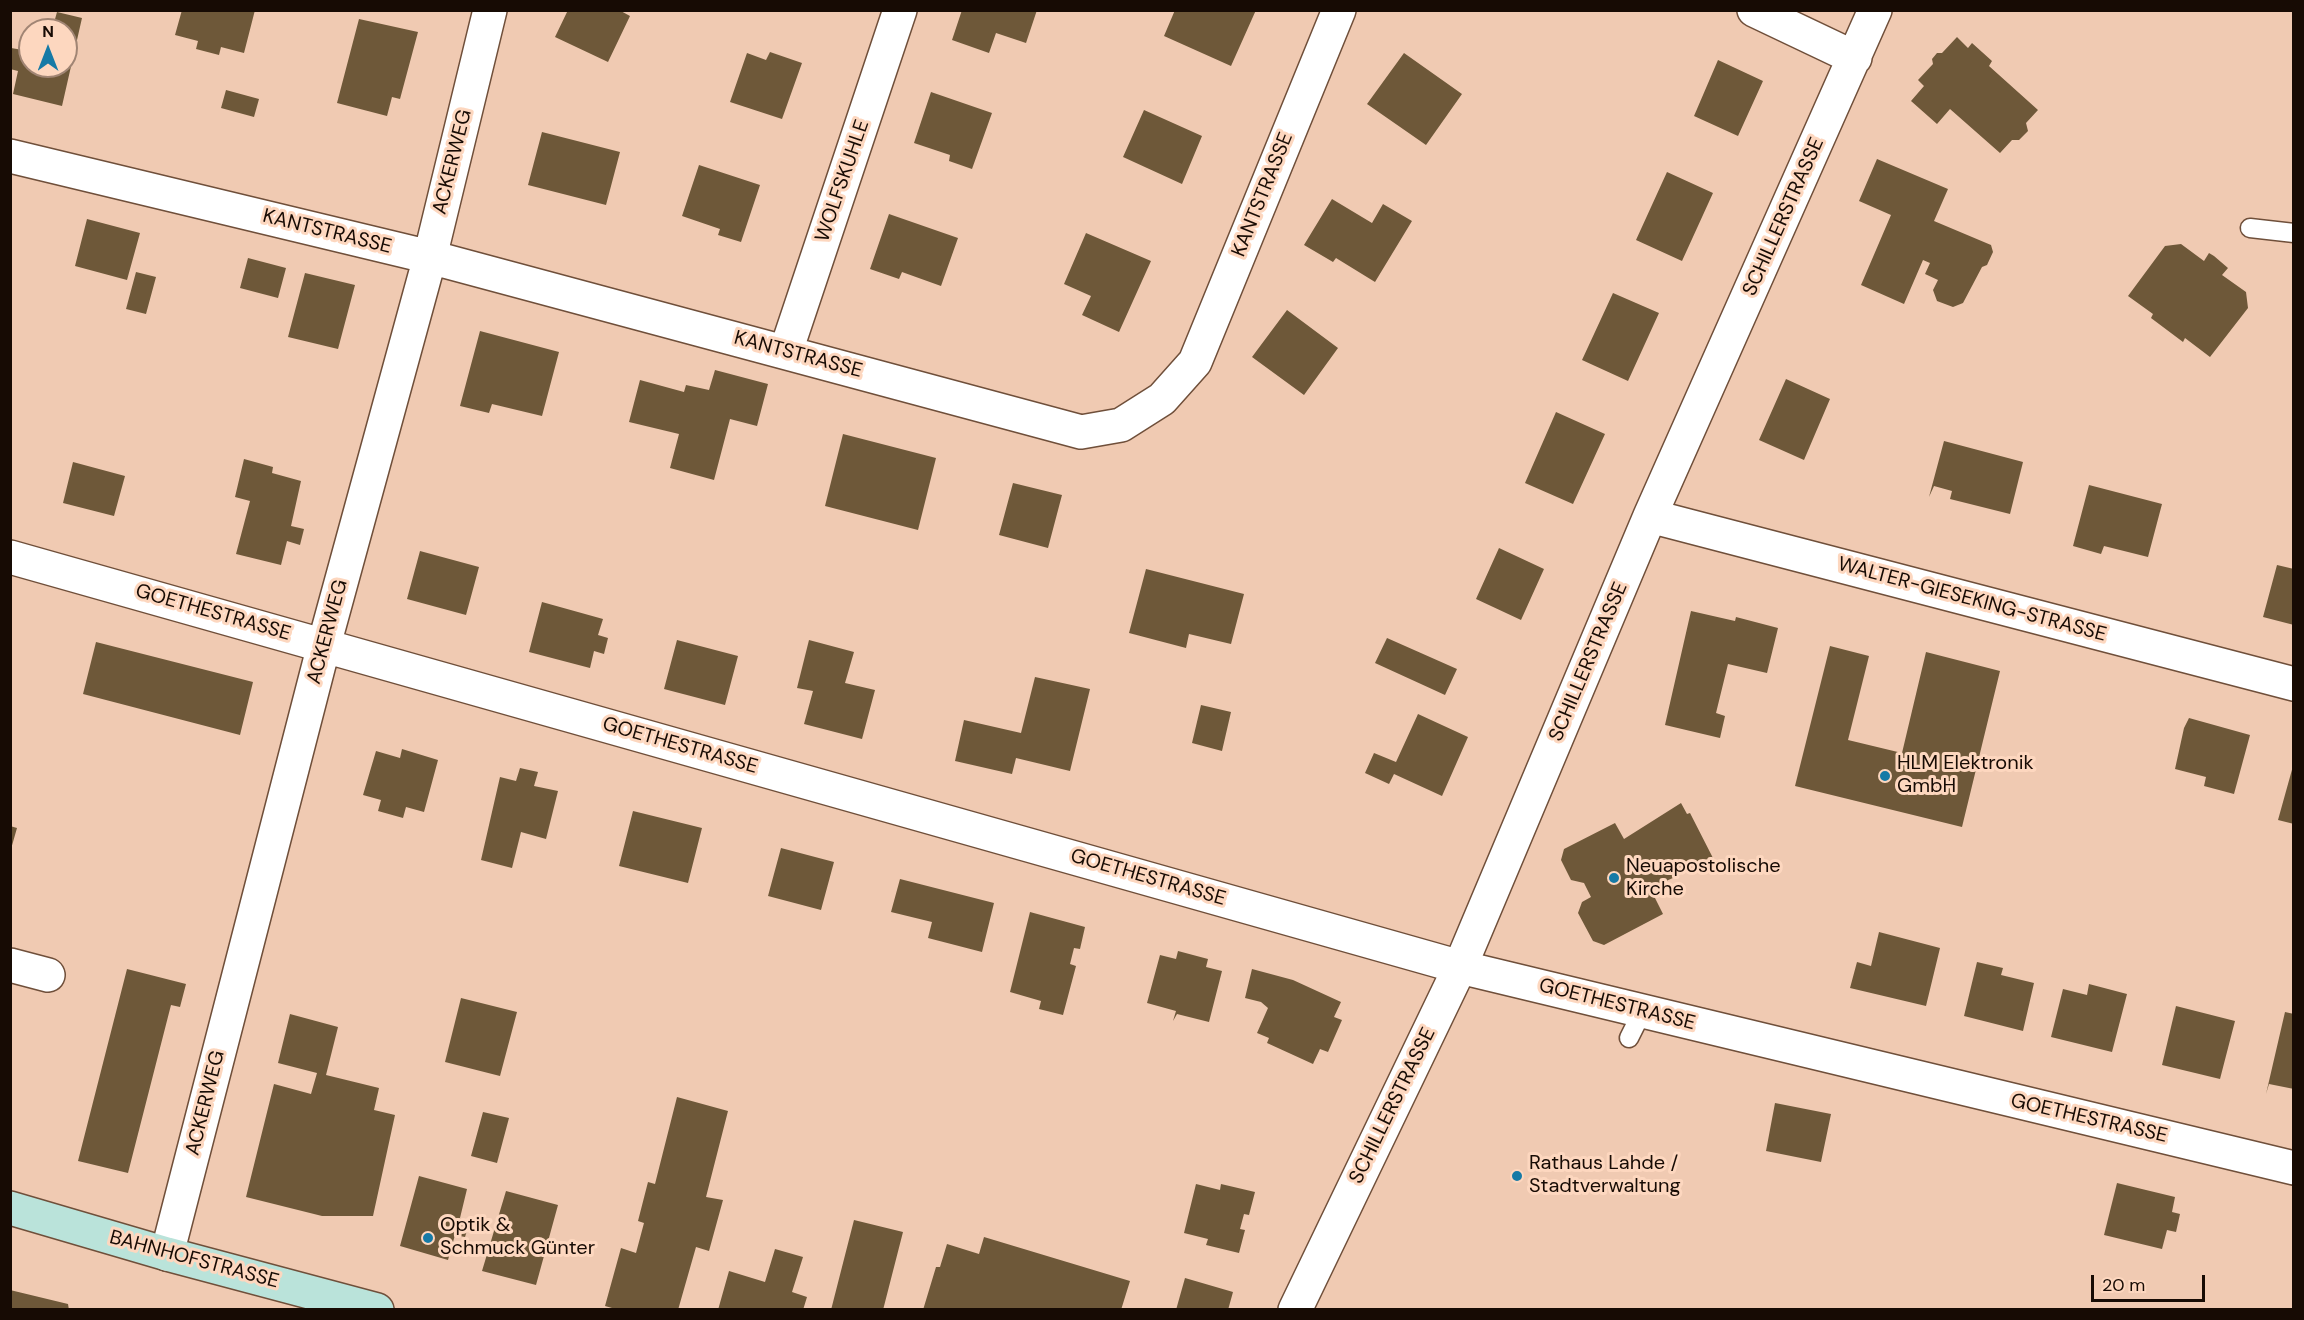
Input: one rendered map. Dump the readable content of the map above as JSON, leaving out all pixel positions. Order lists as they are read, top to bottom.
{
  "streets": {
    "street": [
      "ACKERWEG",
      "WOLFSKUHLE",
      "KANTSTRASSE",
      "SCHILLERSTRASSE",
      "WALTER-GIESEKING-STRASSE",
      "GOETHESTRASSE",
      "BAHNHOFSTRASSE"
    ]
  },
  "crossings": [
    ["ACKERWEG", "KANTSTRASSE"],
    ["ACKERWEG", "GOETHESTRASSE"],
    ["ACKERWEG", "BAHNHOFSTRASSE"],
    ["WOLFSKUHLE", "KANTSTRASSE"],
    ["SCHILLERSTRASSE", "WALTER-GIESEKING-STRASSE"],
    ["SCHILLERSTRASSE", "GOETHESTRASSE"]
  ],
  "places": [
    "HLM Elektronik GmbH",
    "Neuapostolische Kirche",
    "Rathaus Lahde / Stadtverwaltung",
    "Optik & Schmuck Günter"
  ],
  "scale_bar": "20 m",
  "north": "top"
}
